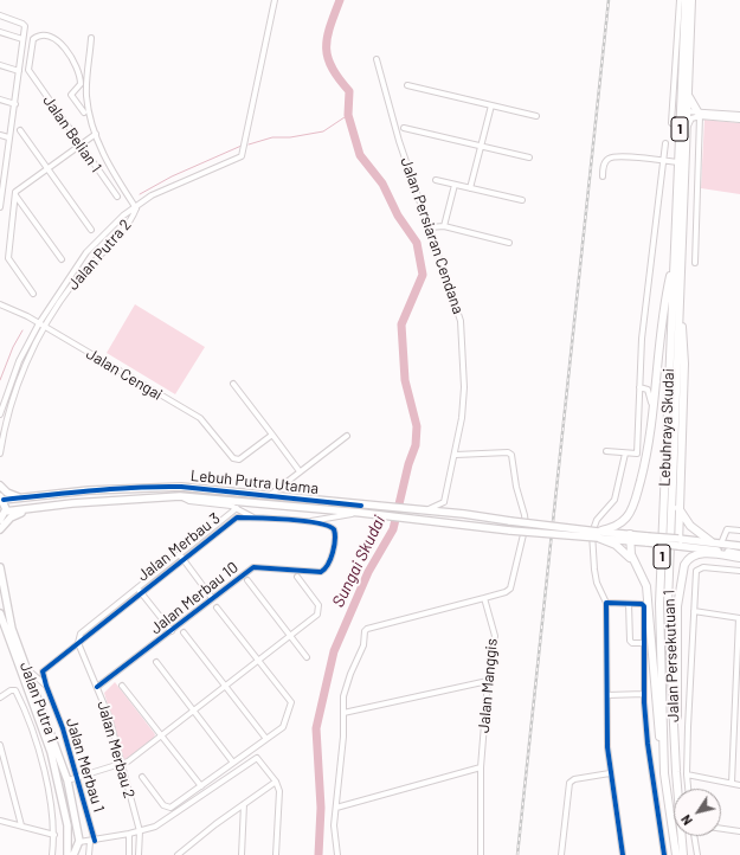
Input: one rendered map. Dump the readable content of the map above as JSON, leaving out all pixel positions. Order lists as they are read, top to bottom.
{
  "streets": {
    "highway": ["1", "Lebuhraya Skudai", "Jalan Persekutuan 1"],
    "main road": ["Lebuh Putra Utama", "Jalan Putra 1"],
    "street": [
      "Jalan Belian 1",
      "Jalan Persiaran Cendana",
      "Jalan Putra 2",
      "Jalan Cengai",
      "Jalan Merbau 3",
      "Jalan Merbau 10",
      "Jalan Manggis",
      "Jalan Merbau 2",
      "Jalan Merbau 1"
    ]
  },
  "crossings": [
    ["Jalan Putra 2", "Jalan Cengai"],
    ["Lebuhraya Skudai", "Jalan Persekutuan 1"],
    ["Jalan Merbau 3", "Jalan Merbau 10"],
    ["Jalan Merbau 3", "Jalan Merbau 2"],
    ["Jalan Merbau 3", "Jalan Merbau 1"],
    ["Jalan Merbau 10", "Jalan Merbau 2"]
  ],
  "water": ["Sungai Skudai"],
  "north": "bottom left"
}
